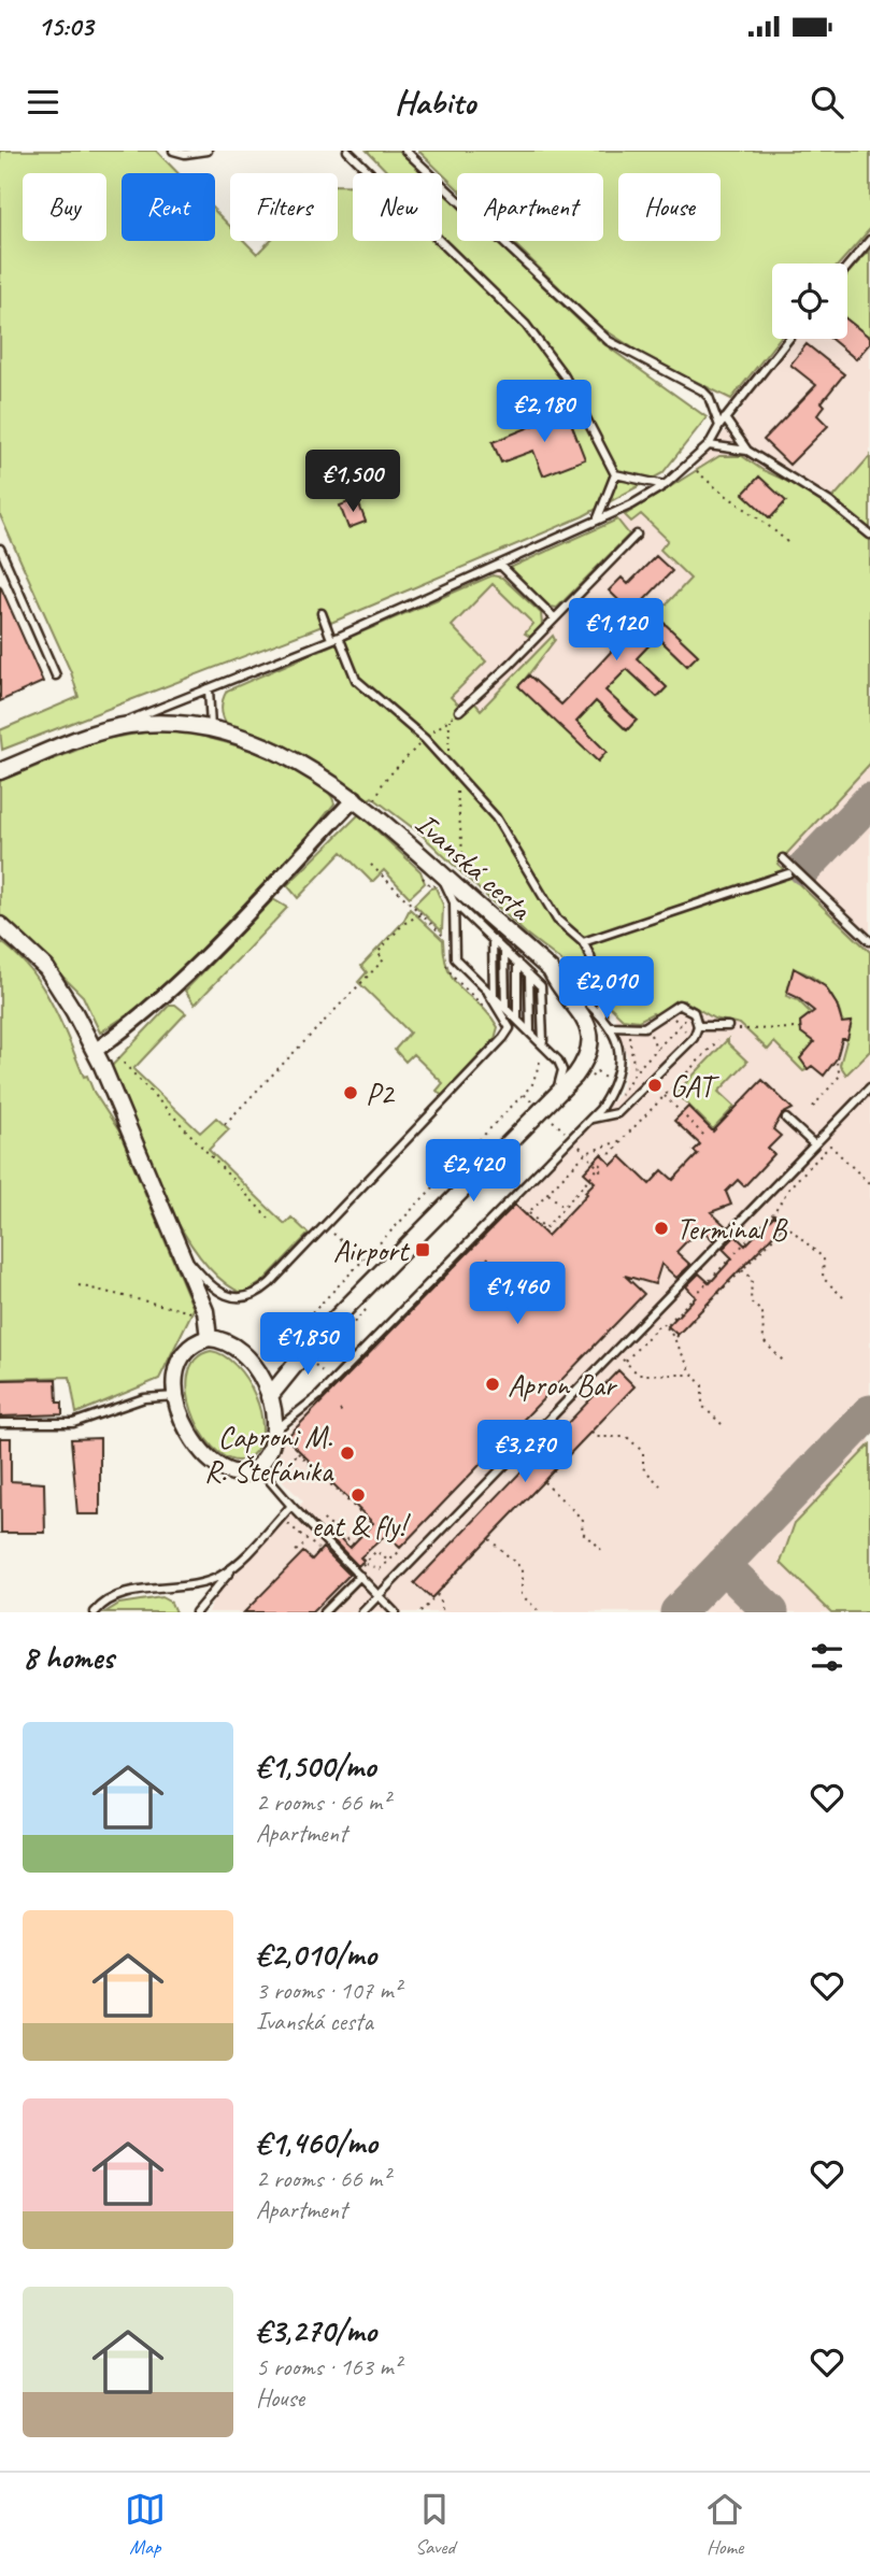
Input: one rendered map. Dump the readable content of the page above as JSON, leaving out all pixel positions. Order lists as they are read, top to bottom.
{
  "streets": {
    "street": ["Ivanská cesta"]
  },
  "places": {
    "other": [
      "GAT",
      "P2",
      "Terminal B",
      "Apron Bar",
      "Caproni M. R. Štefánika",
      "eat & fly!"
    ],
    "transit": ["Airport"]
  },
  "page": {
    "status": "15:03",
    "header": "Habito",
    "chip": [
      "Buy",
      "Rent",
      "Filters",
      "New",
      "Apartment",
      "House"
    ],
    "price": [
      "€2,180",
      "€1,500",
      "€1,120",
      "€2,010",
      "€2,420",
      "€1,460",
      "€1,850",
      "€3,270"
    ],
    "heading": "8 homes",
    "list": [
      {
        "name": "€1,500/mo",
        "note": "2 rooms · 66 m² · Apartment"
      },
      {
        "name": "€2,010/mo",
        "note": "3 rooms · 107 m² · Ivanská cesta"
      },
      {
        "name": "€1,460/mo",
        "note": "2 rooms · 66 m² · Apartment"
      },
      {
        "name": "€3,270/mo",
        "note": "5 rooms · 163 m² · House"
      }
    ],
    "tabs": ["Map", "Saved", "Home"]
  }
}
